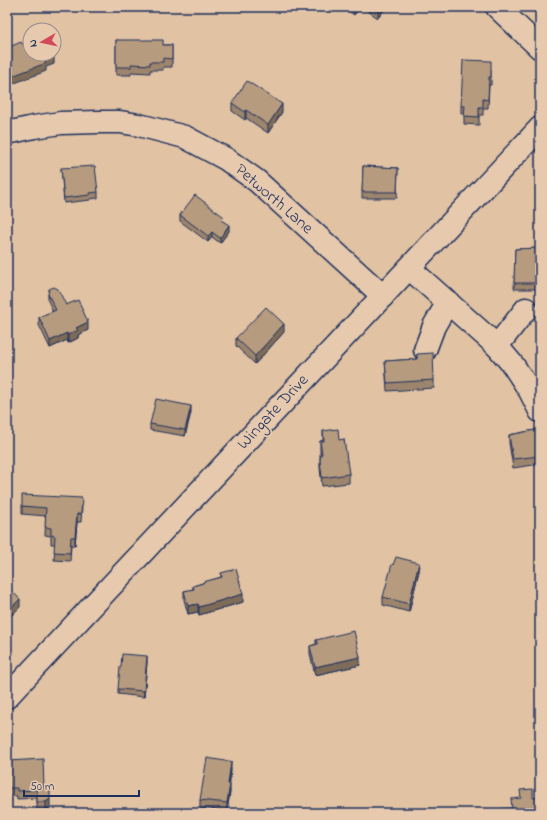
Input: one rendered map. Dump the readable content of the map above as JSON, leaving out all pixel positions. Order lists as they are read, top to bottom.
{
  "streets": {
    "street": ["Petworth Lane", "Wingate Drive"]
  },
  "crossings": [
    ["Petworth Lane", "Wingate Drive"]
  ],
  "scale_bar": "50 m",
  "north": "left"
}
